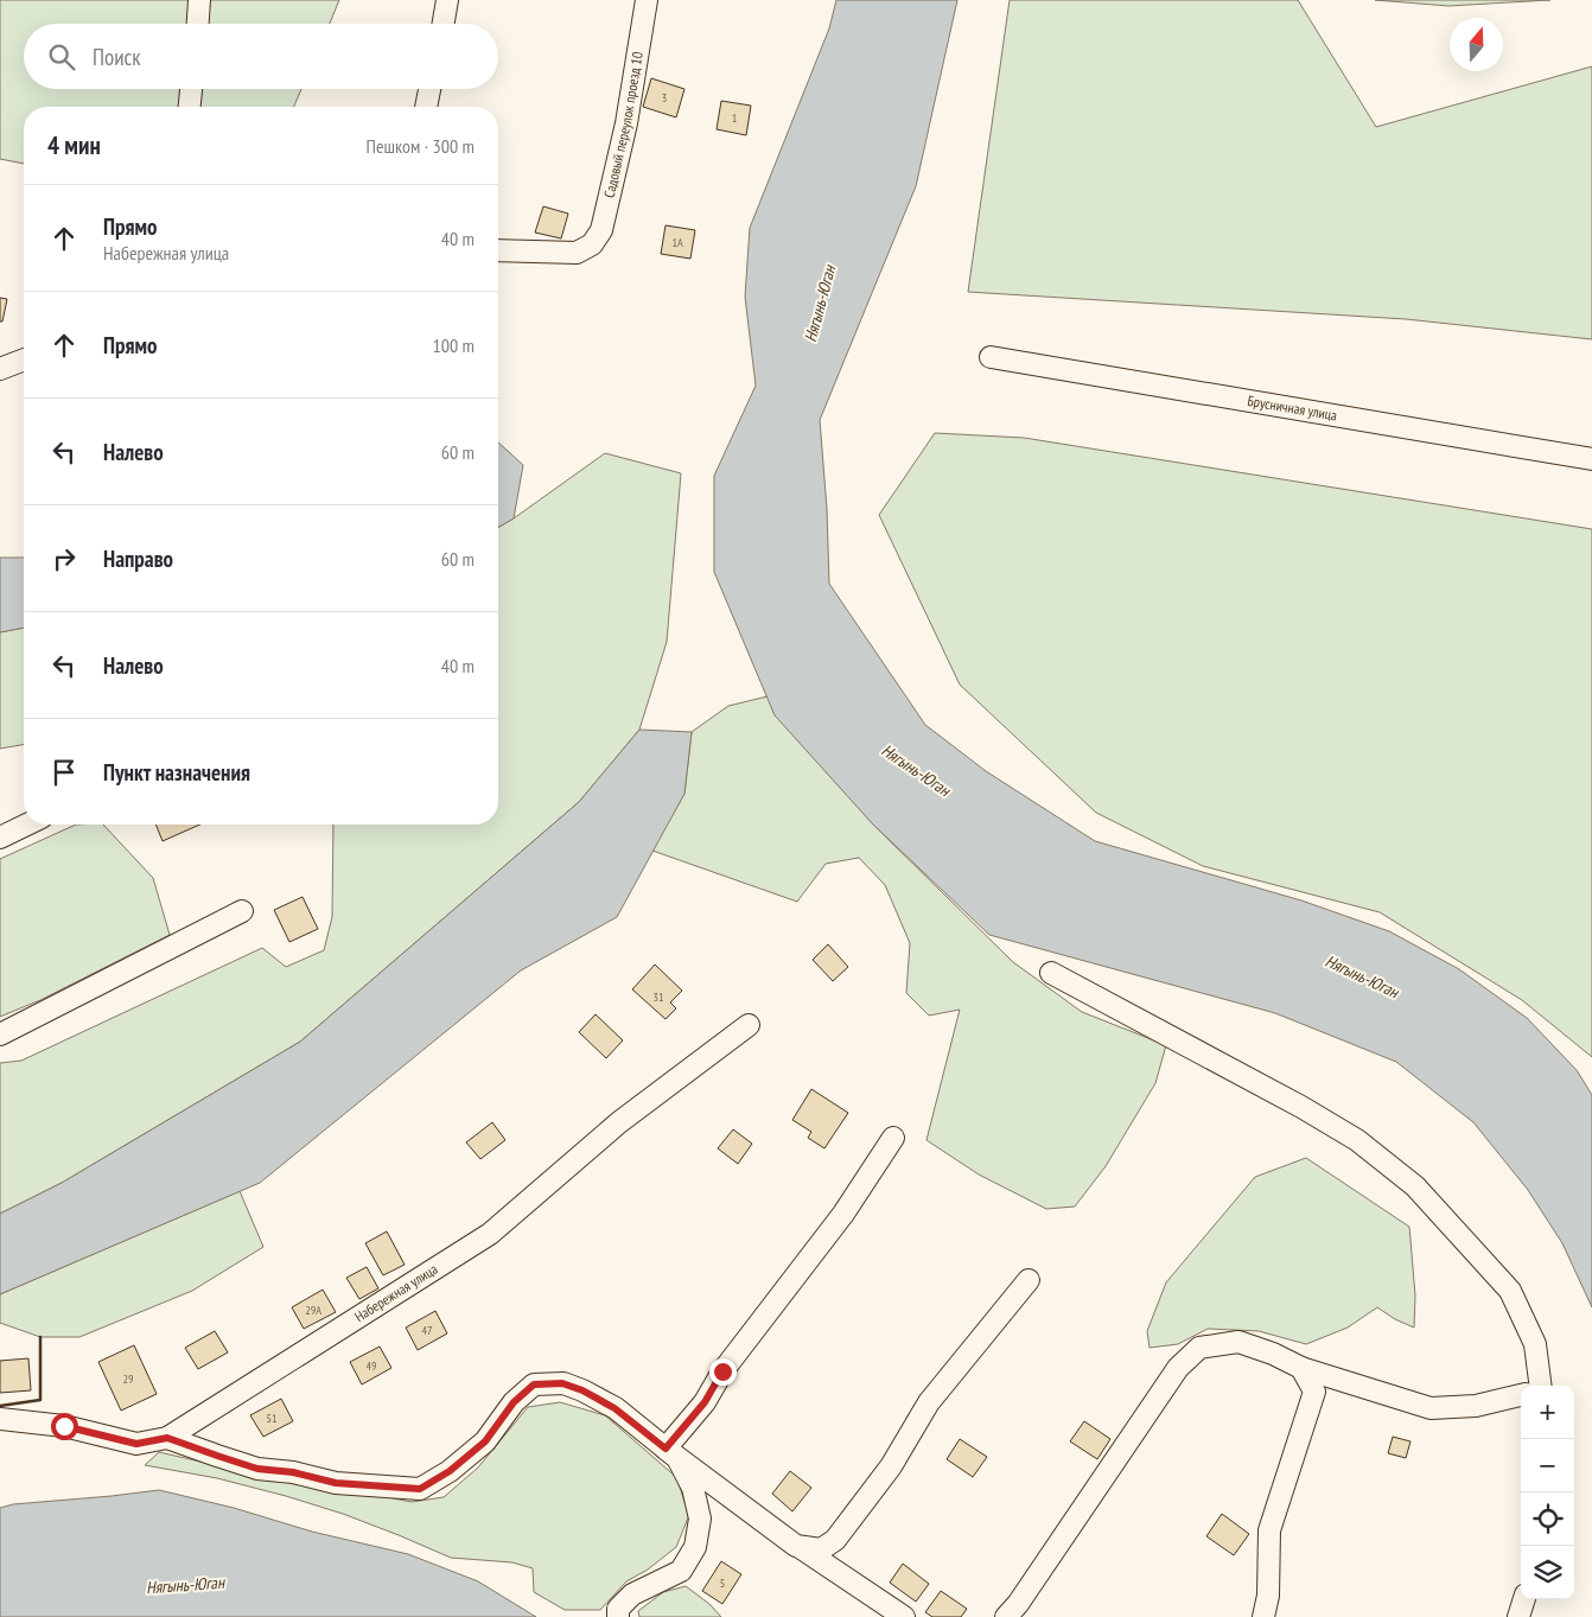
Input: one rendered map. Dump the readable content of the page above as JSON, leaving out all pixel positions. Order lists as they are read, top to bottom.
{
  "streets": {
    "street": ["Садовый переулок проезд 10", "Брусничная улица", "Набережная улица"]
  },
  "water": ["Нягынь-Юган"],
  "house_numbers": [
    "3",
    "1",
    "1А",
    "31",
    "29А",
    "47",
    "49",
    "29",
    "51",
    "5"
  ],
  "north": "top",
  "page": {
    "search": "Поиск",
    "heading": ["4 мин", "Пешком · 300 m"],
    "list": [
      ["Прямо", "Набережная улица", "40 m"],
      ["Прямо", "100 m"],
      ["Налево", "60 m"],
      ["Направо", "60 m"],
      ["Налево", "40 m"],
      "Пункт назначения"
    ],
    "map_buttons": ["+", "−"]
  }
}
